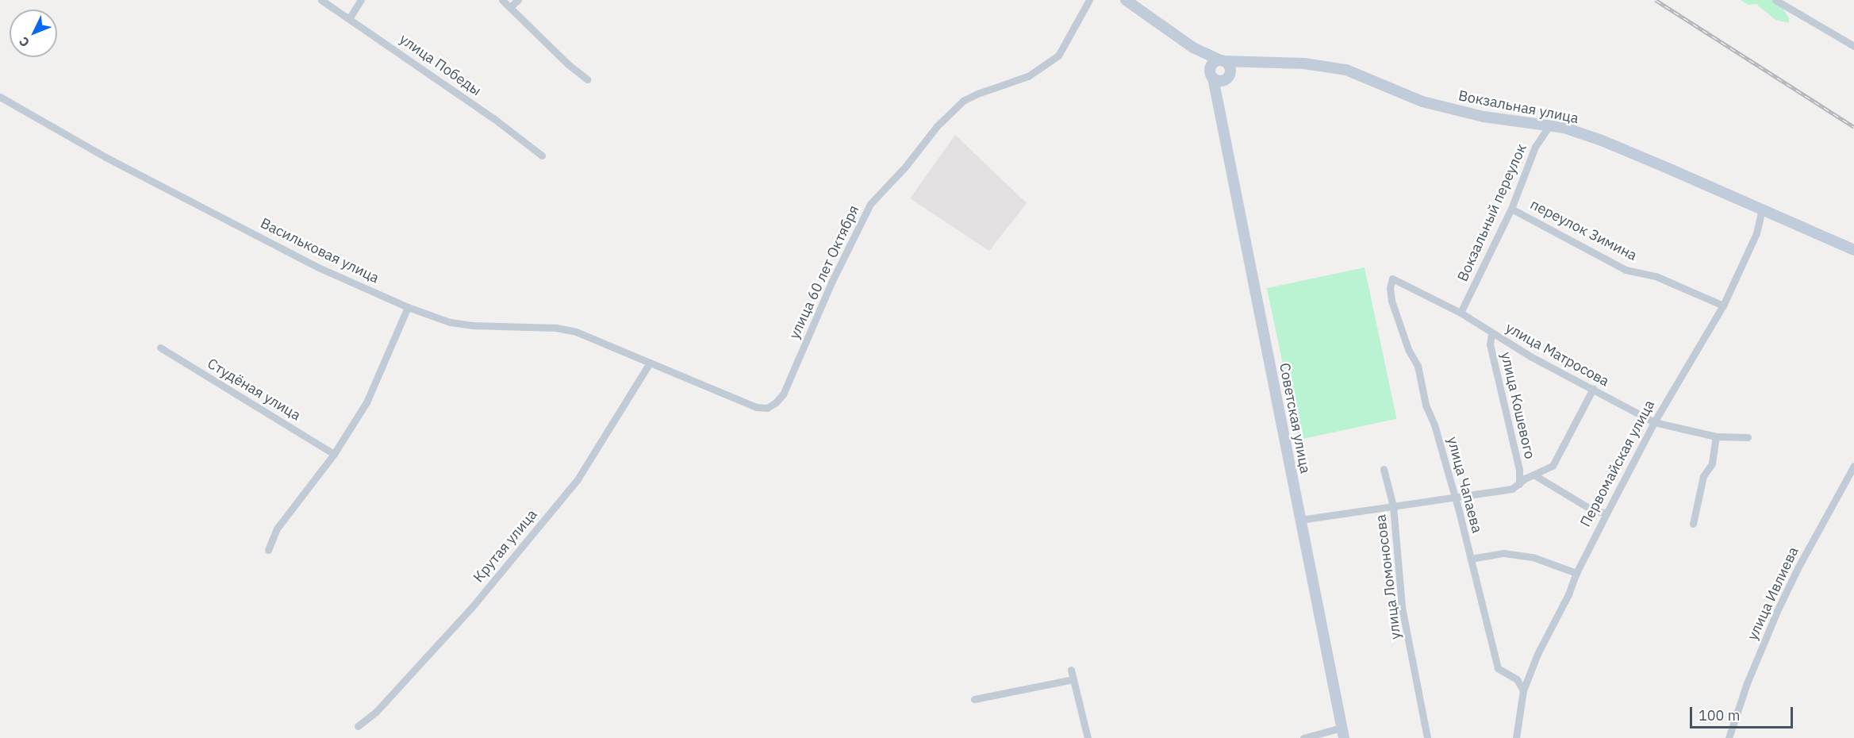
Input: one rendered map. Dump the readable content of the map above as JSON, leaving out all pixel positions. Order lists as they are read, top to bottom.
{
  "streets": {
    "main road": ["Вокзальная улица", "Советская улица"],
    "street": [
      "улица Победы",
      "Вокзальный переулок",
      "переулок Зимина",
      "Васильковая улица",
      "улица 60 лет Октября",
      "улица Матросова",
      "Студёная улица",
      "улица Кошевого",
      "Первомайская улица",
      "улица Чапаева",
      "Крутая улица",
      "улица Ломоносова",
      "улица Ивлиева"
    ]
  },
  "crossings": [
    ["Вокзальная улица", "Вокзальный переулок"],
    ["Вокзальная улица", "Первомайская улица"],
    ["Вокзальный переулок", "переулок Зимина"],
    ["Вокзальный переулок", "улица Матросова"],
    ["переулок Зимина", "Первомайская улица"],
    ["Васильковая улица", "улица 60 лет Октября"],
    ["Васильковая улица", "Крутая улица"],
    ["улица 60 лет Октября", "Крутая улица"],
    ["улица Матросова", "улица Кошевого"],
    ["улица Матросова", "Первомайская улица"],
    ["улица Матросова", "улица Чапаева"],
    ["Первомайская улица", "улица Чапаева"]
  ],
  "scale_bar": "100 m",
  "north": "bottom left"
}
